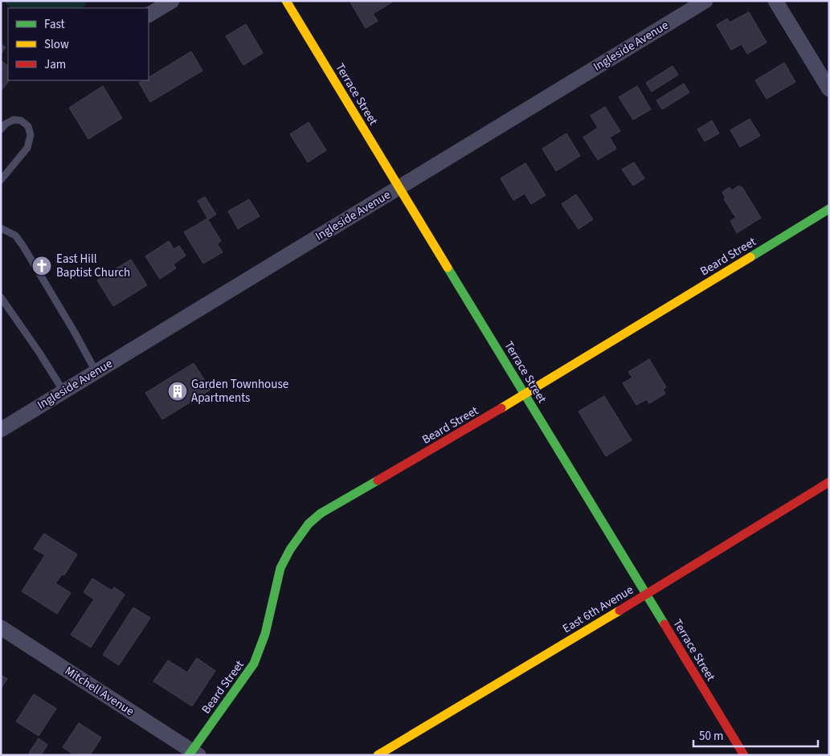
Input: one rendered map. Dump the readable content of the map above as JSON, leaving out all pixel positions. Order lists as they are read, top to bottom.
{
  "streets": {
    "street": [
      "Ingleside Avenue",
      "Terrace Street",
      "Beard Street",
      "East 6th Avenue",
      "Mitchell Avenue"
    ]
  },
  "crossings": [
    ["Ingleside Avenue", "Terrace Street"],
    ["Terrace Street", "Beard Street"],
    ["Terrace Street", "East 6th Avenue"],
    ["Beard Street", "Mitchell Avenue"]
  ],
  "places": {
    "church": ["East Hill Baptist Church"],
    "building": ["Garden Townhouse Apartments"]
  },
  "legend": ["Fast", "Slow", "Jam"],
  "scale_bar": "50 m"
}
